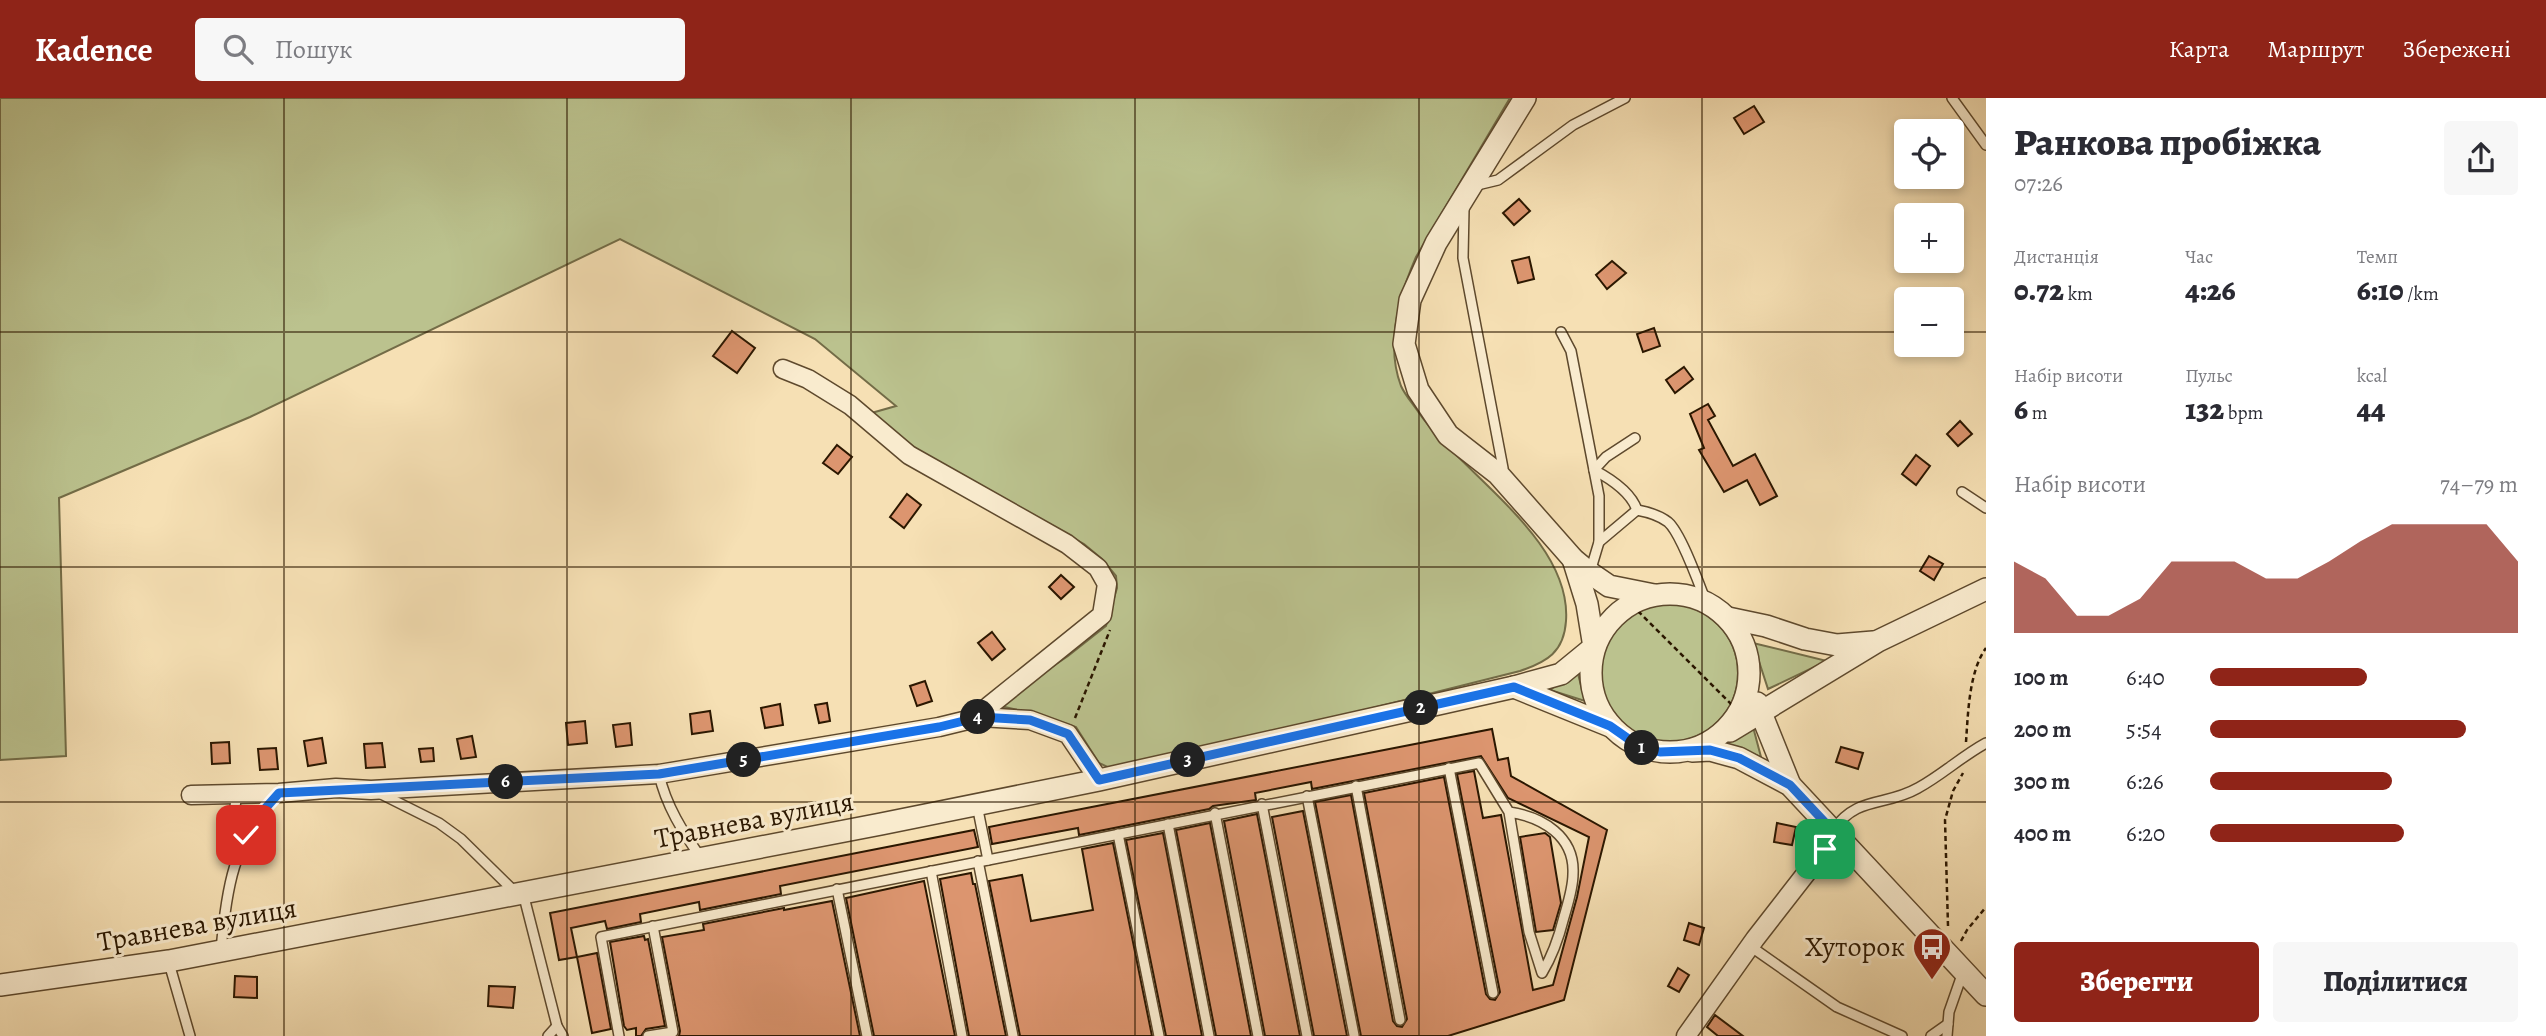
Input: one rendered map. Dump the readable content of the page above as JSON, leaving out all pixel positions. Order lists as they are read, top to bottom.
{
  "streets": {
    "street": ["Травнева вулиця"]
  },
  "places": {
    "bus stop": ["Хуторок"]
  },
  "page": {
    "header": "Kadence",
    "search": "Пошук",
    "nav": ["Карта", "Маршрут", "Збережені"],
    "heading": ["Ранкова пробіжка", "07:26"],
    "map_buttons": ["+", "−"],
    "stats": [
      ["Дистанція", "0.72 km"],
      ["Час", "4:26"],
      ["Темп", "6:10 /km"],
      ["Набір висоти", "6 m"],
      ["Пульс", "132 bpm"],
      ["kcal", "44"]
    ],
    "chart": ["Набір висоти", "74–79 m"],
    "list": [
      {
        "name": "100 m",
        "note": "6:40"
      },
      {
        "name": "200 m",
        "note": "5:54"
      },
      {
        "name": "300 m",
        "note": "6:26"
      },
      {
        "name": "400 m",
        "note": "6:20"
      }
    ],
    "pins": [
      "2",
      "4",
      "1",
      "3",
      "5",
      "6"
    ],
    "buttons": ["Зберегти", "Поділитися"]
  }
}
